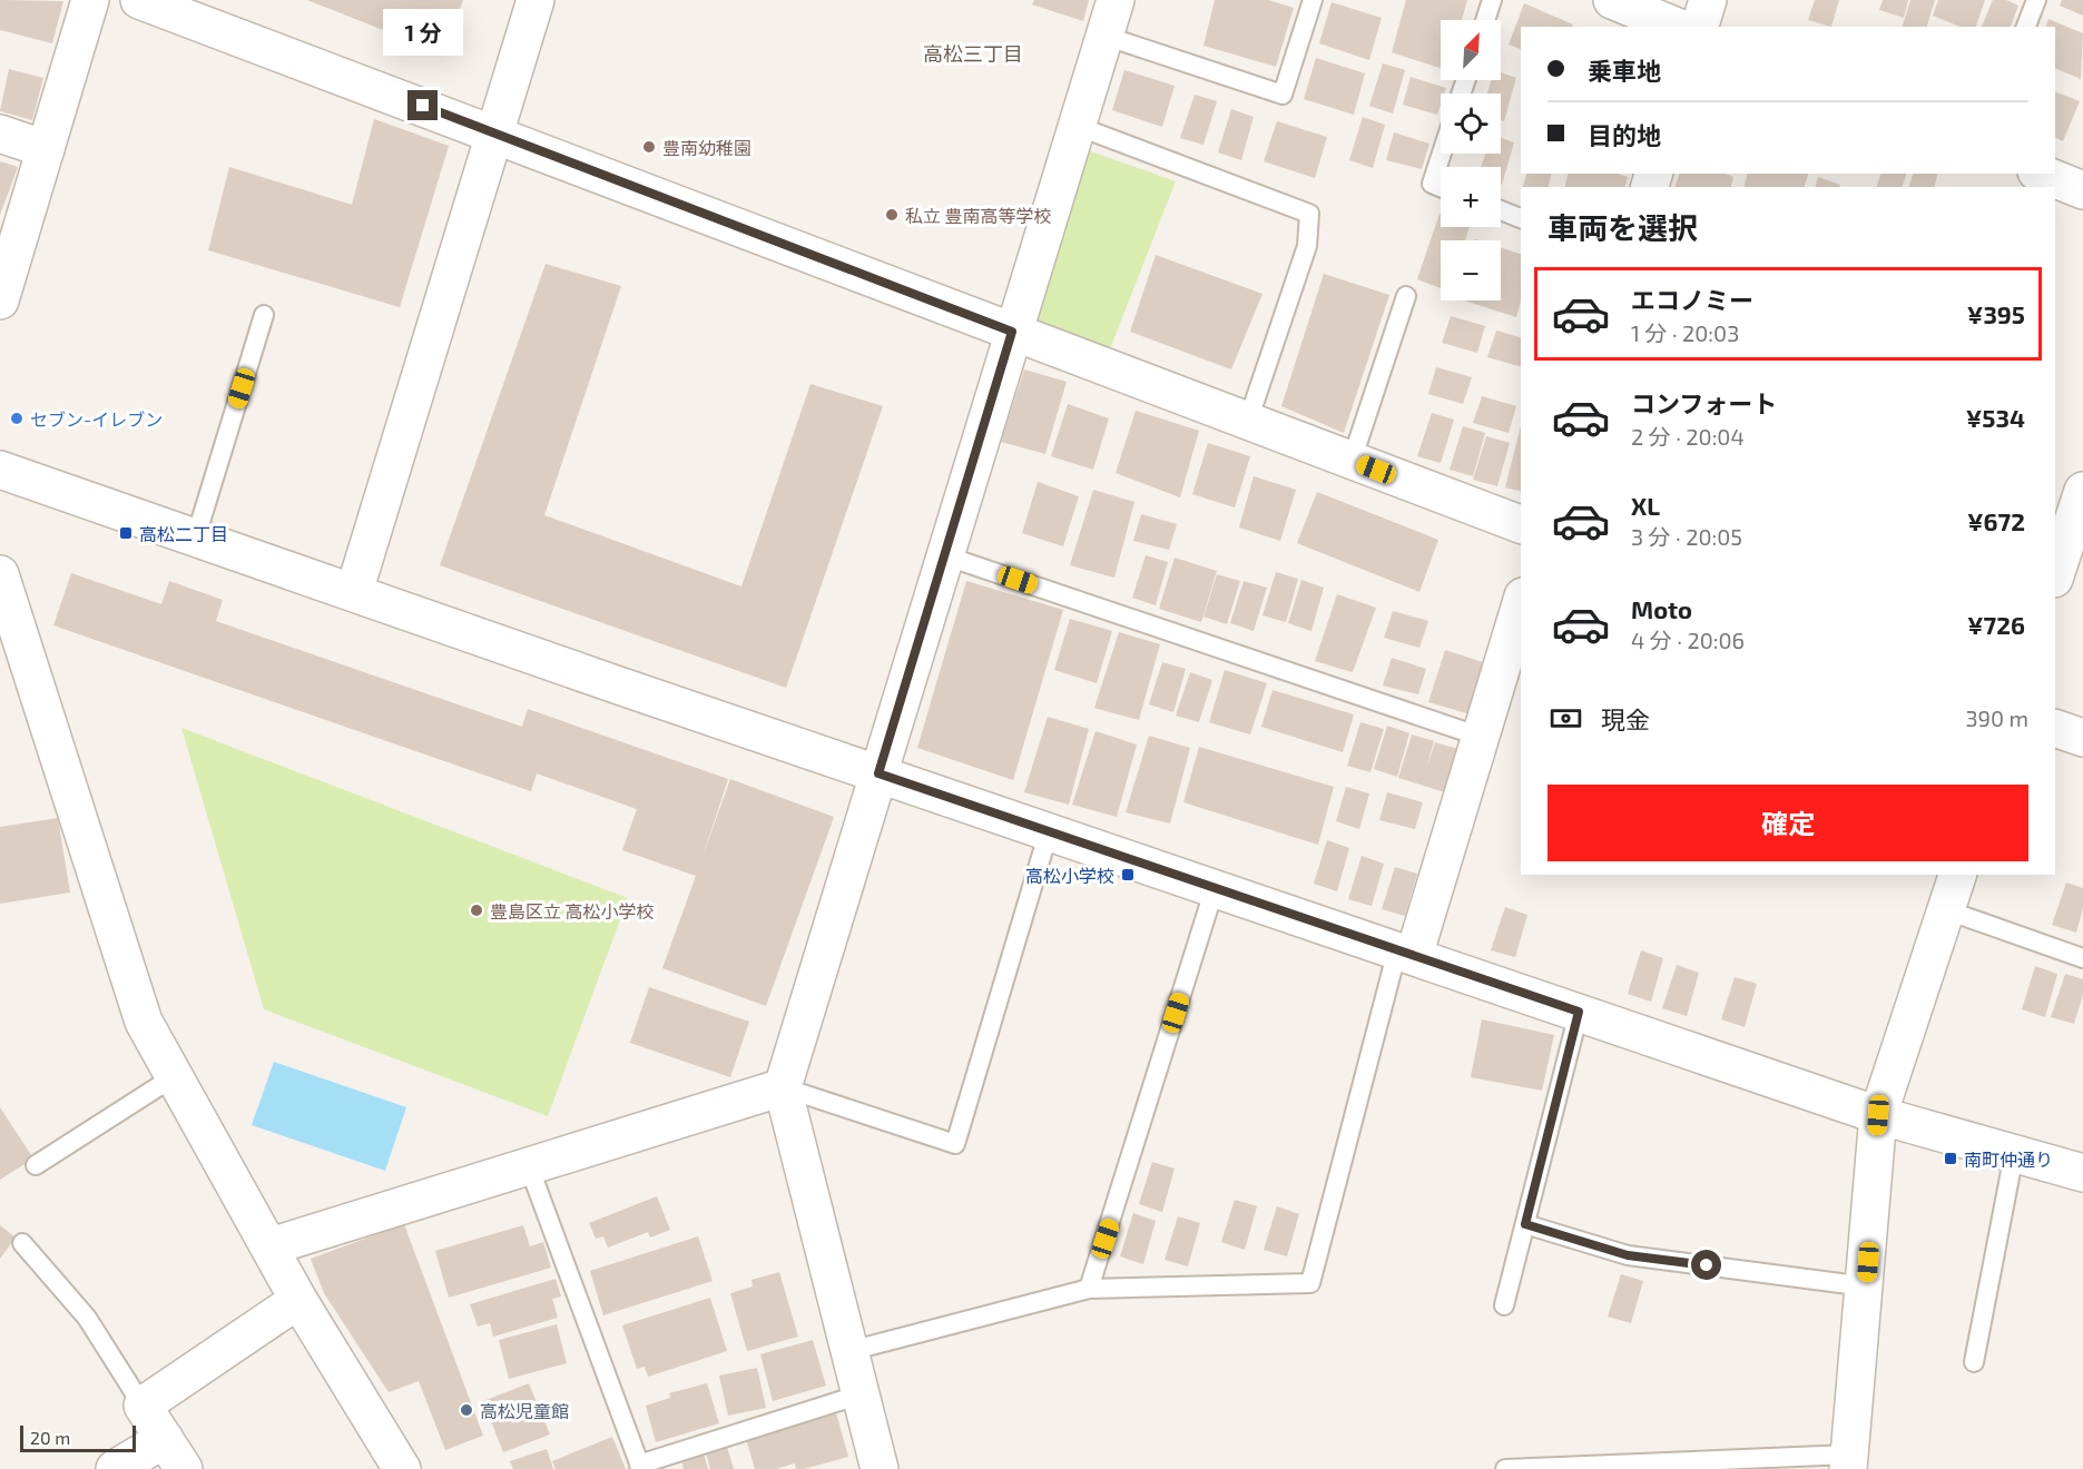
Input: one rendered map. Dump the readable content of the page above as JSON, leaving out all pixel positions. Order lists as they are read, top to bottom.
{
  "districts": ["高松三丁目"],
  "places": {
    "other": [
      "豊南幼稚園",
      "私立 豊南高等学校",
      "セブン-イレブン",
      "豊島区立 高松小学校",
      "高松児童館"
    ],
    "transit": ["高松二丁目", "高松小学校", "南町仲通り"]
  },
  "scale_bar": "20 m",
  "north": "top right",
  "page": {
    "bubble": "1 分",
    "map_buttons": ["+", "−"],
    "banner": ["乗車地", "目的地"],
    "heading": "車両を選択",
    "list": [
      {
        "name": "エコノミー",
        "note": "1 分 · 20:03",
        "value": "¥395"
      },
      {
        "name": "コンフォート",
        "note": "2 分 · 20:04",
        "value": "¥534"
      },
      {
        "name": "XL",
        "note": "3 分 · 20:05",
        "value": "¥672"
      },
      {
        "name": "Moto",
        "note": "4 分 · 20:06",
        "value": "¥726"
      }
    ],
    "pay": ["現金", "390 m"],
    "buttons": "確定",
    "scale": "20 m"
  }
}
